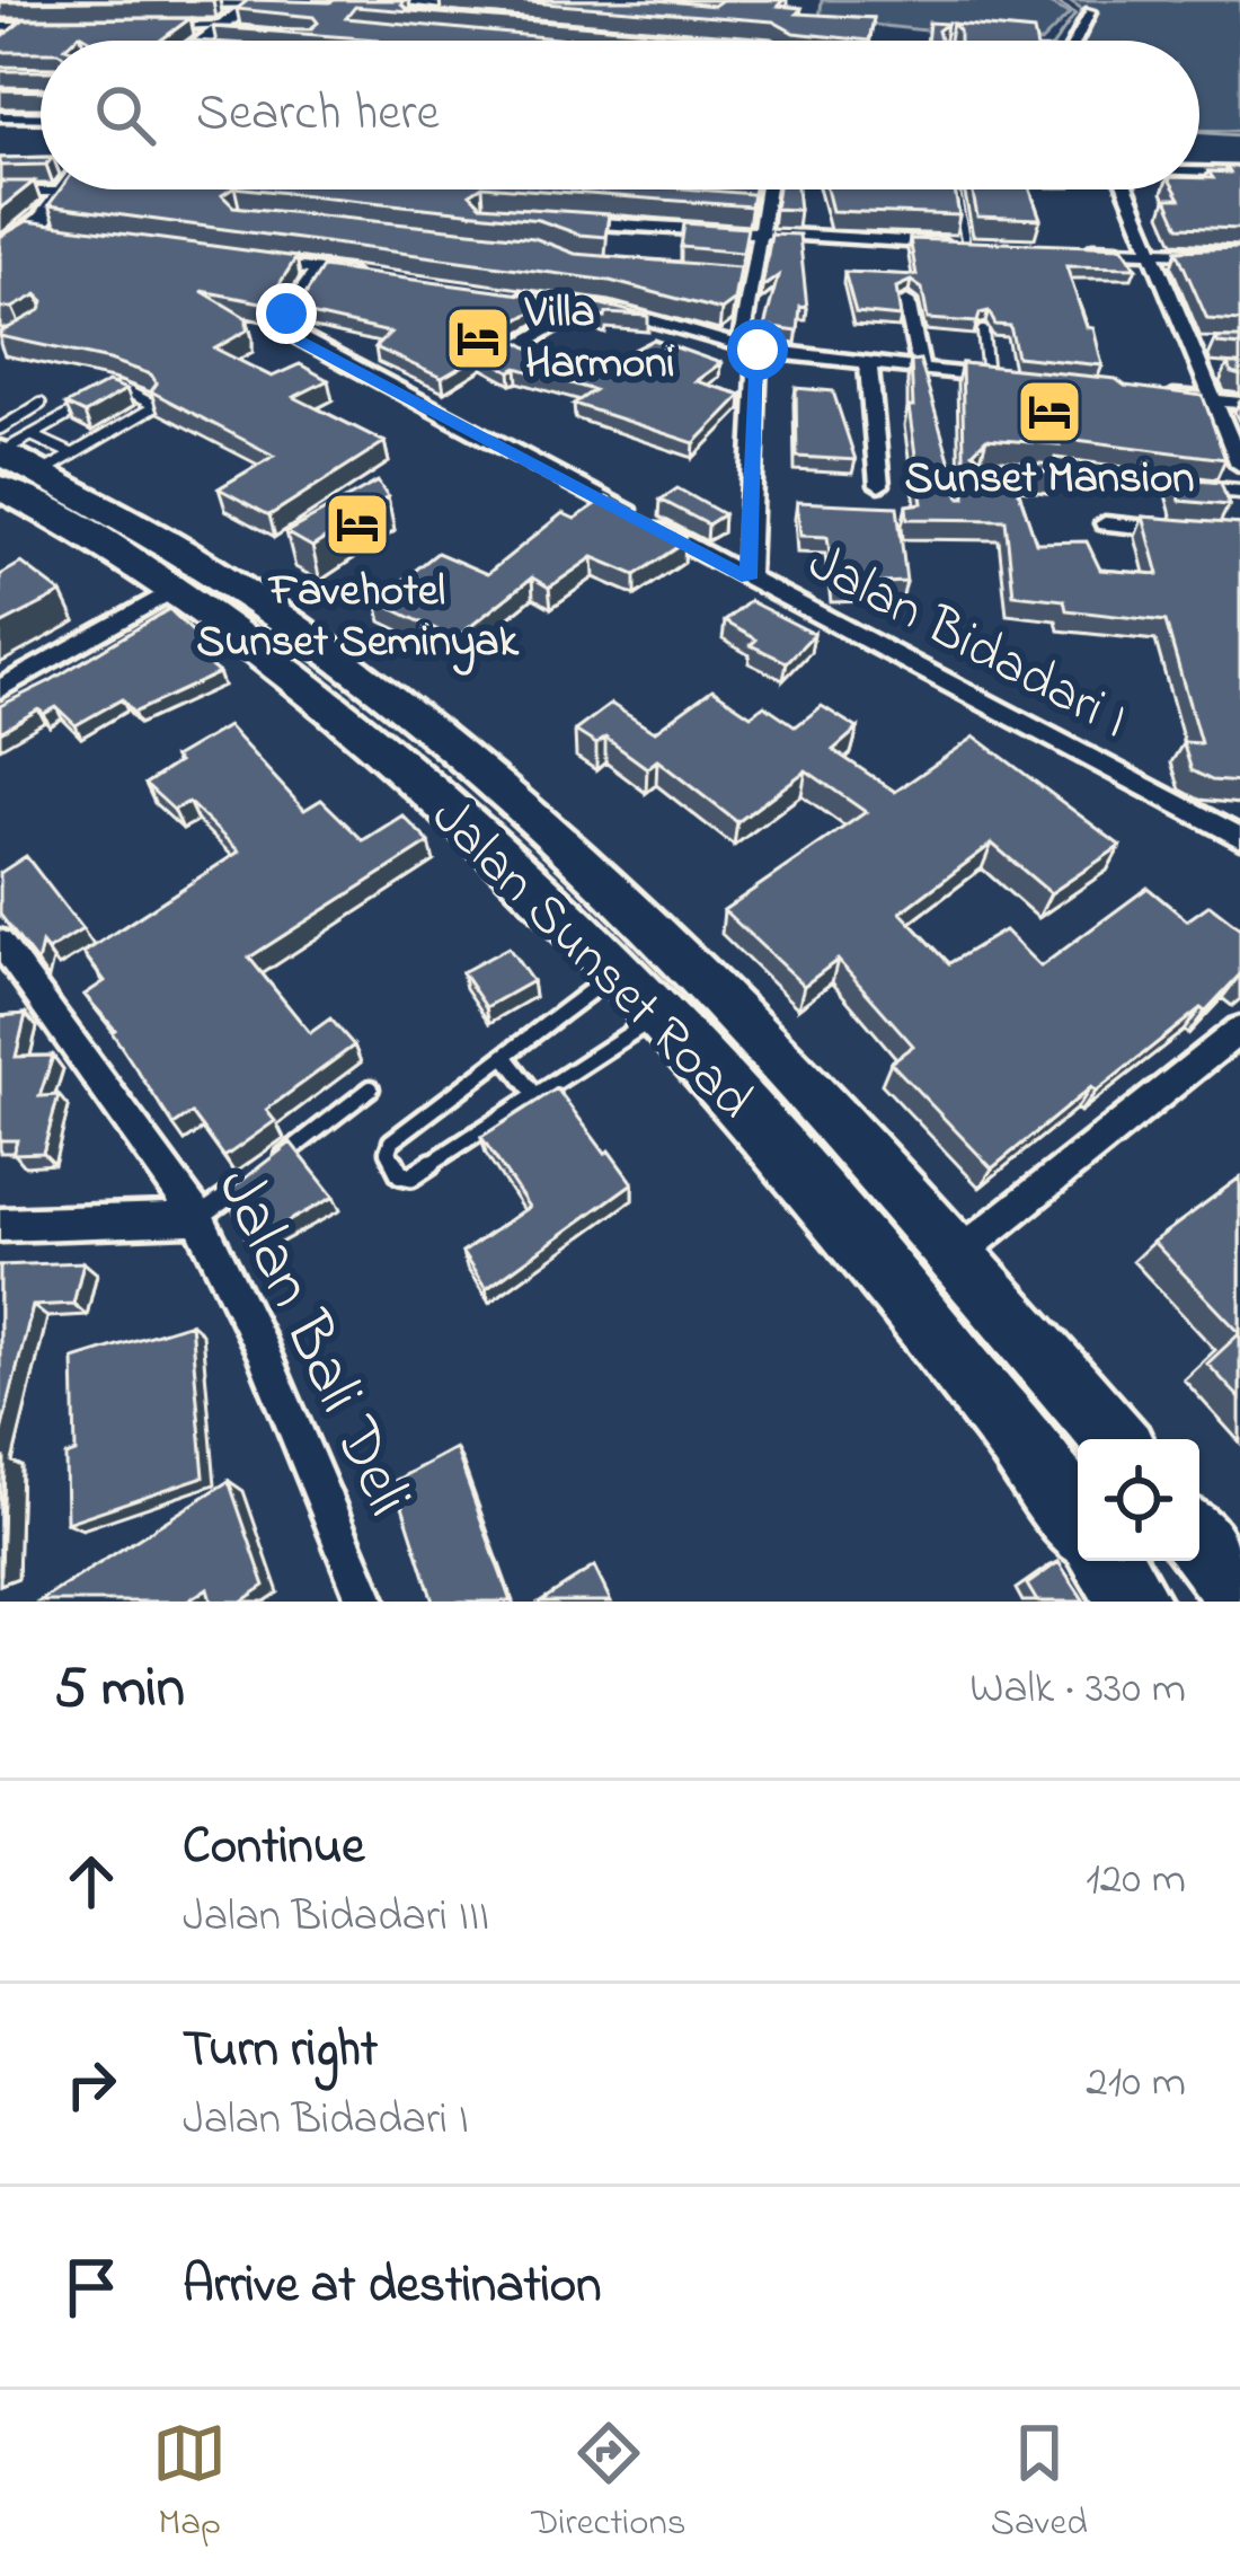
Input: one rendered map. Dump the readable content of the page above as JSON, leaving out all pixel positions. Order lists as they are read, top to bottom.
{
  "streets": {
    "highway": ["Jalan Sunset Road"],
    "street": ["Jalan Bidadari I", "Jalan Bali Deli"]
  },
  "places": {
    "hotel": ["Villa Harmoni", "Sunset Mansion", "Favehotel Sunset Seminyak"]
  },
  "page": {
    "search": "Search here",
    "heading": ["5 min", "Walk · 330 m"],
    "list": [
      ["Continue", "Jalan Bidadari III", "120 m"],
      ["Turn right", "Jalan Bidadari I", "210 m"],
      "Arrive at destination"
    ],
    "nav": ["Map", "Directions", "Saved"]
  }
}
